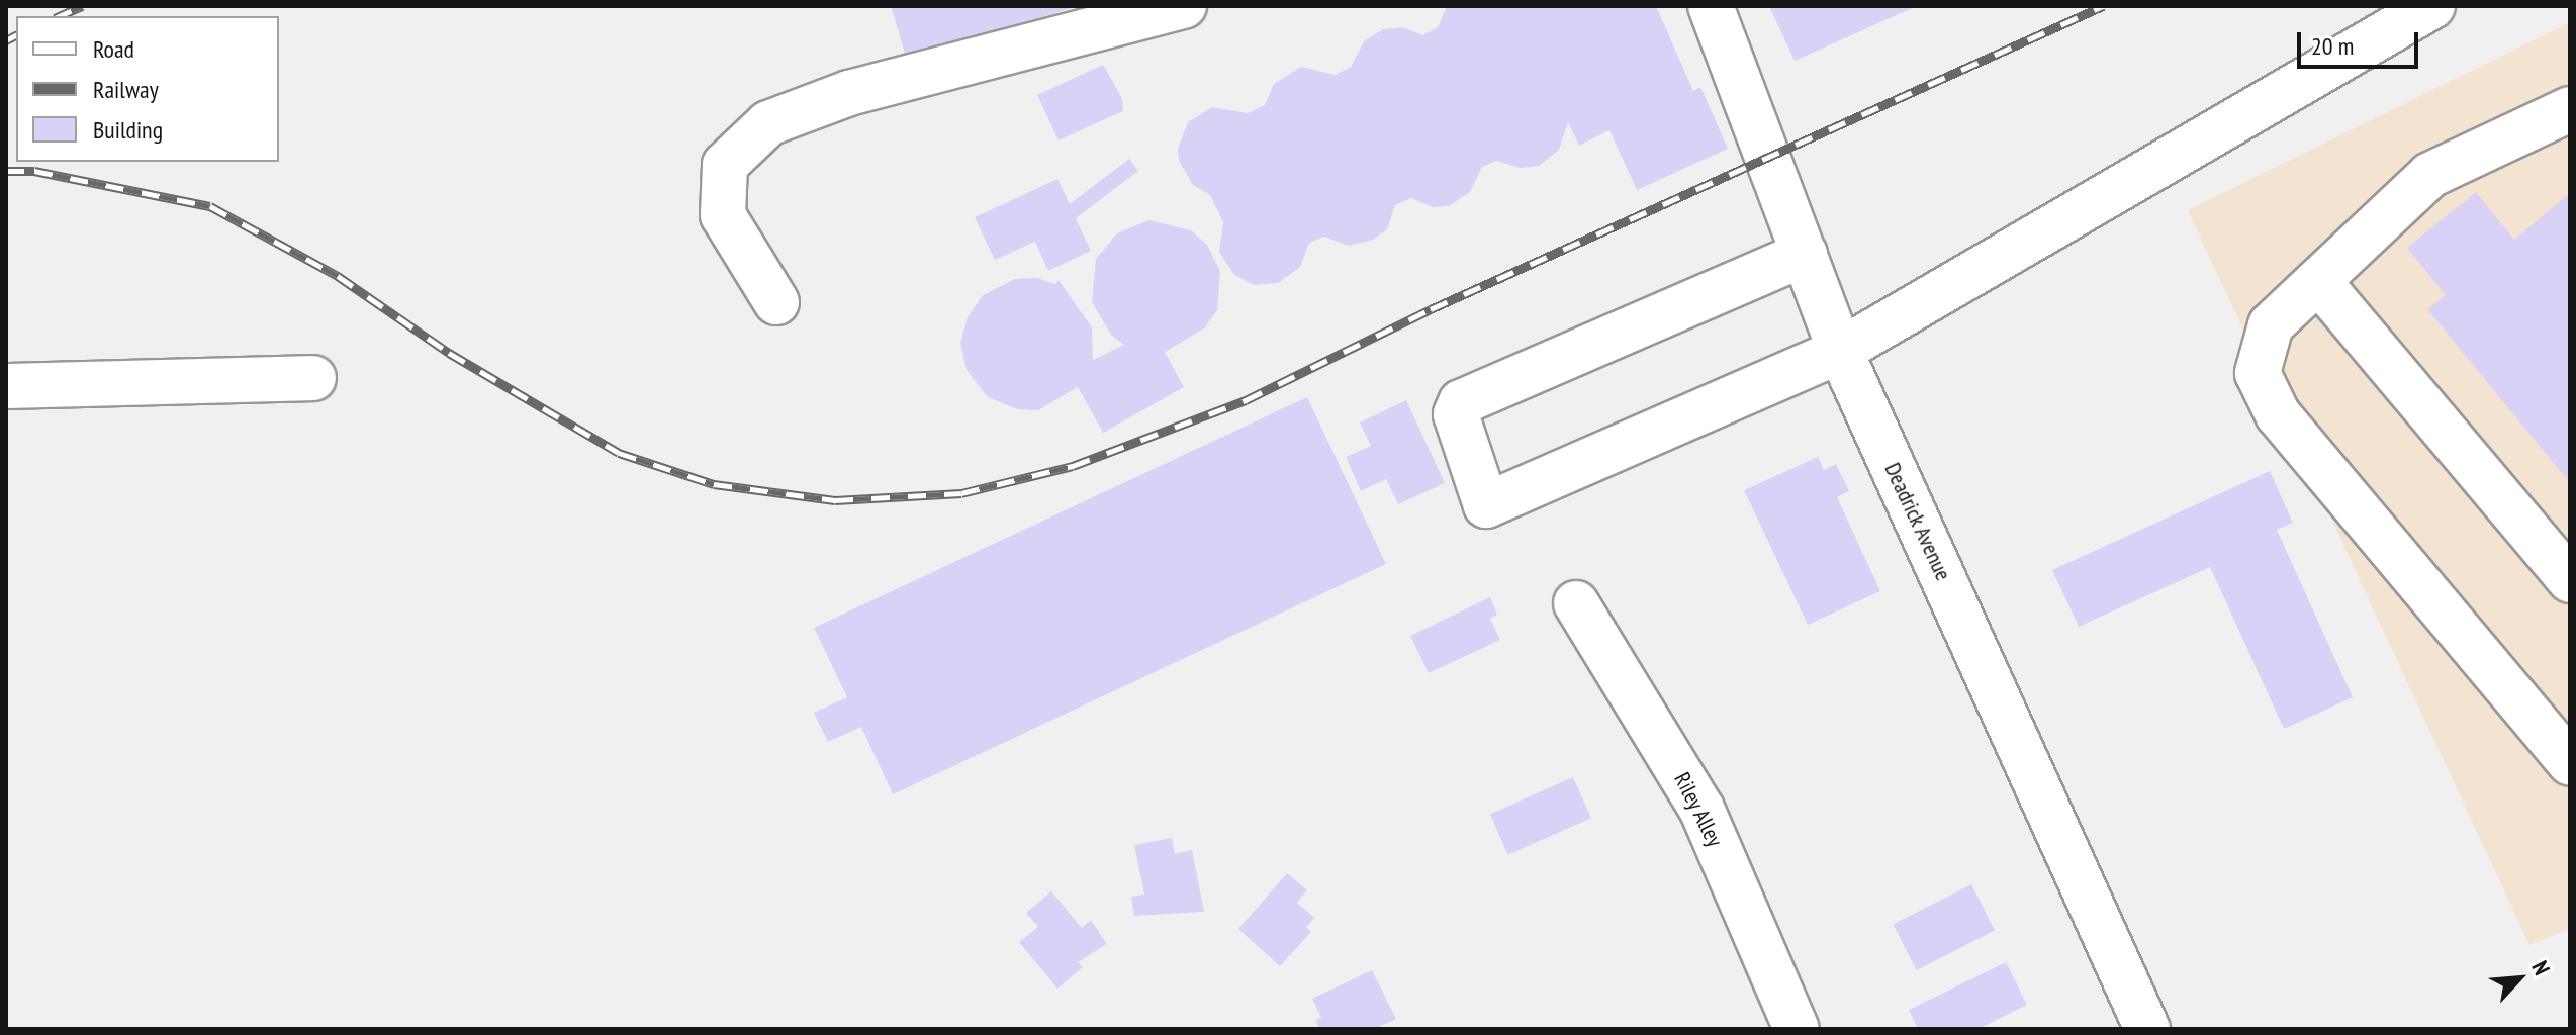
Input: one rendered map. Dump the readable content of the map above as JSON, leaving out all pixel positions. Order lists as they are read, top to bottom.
{
  "streets": {
    "street": ["Deadrick Avenue", "Riley Alley"]
  },
  "legend": ["Road", "Railway", "Building"],
  "scale_bar": "20 m",
  "north": "top right"
}
